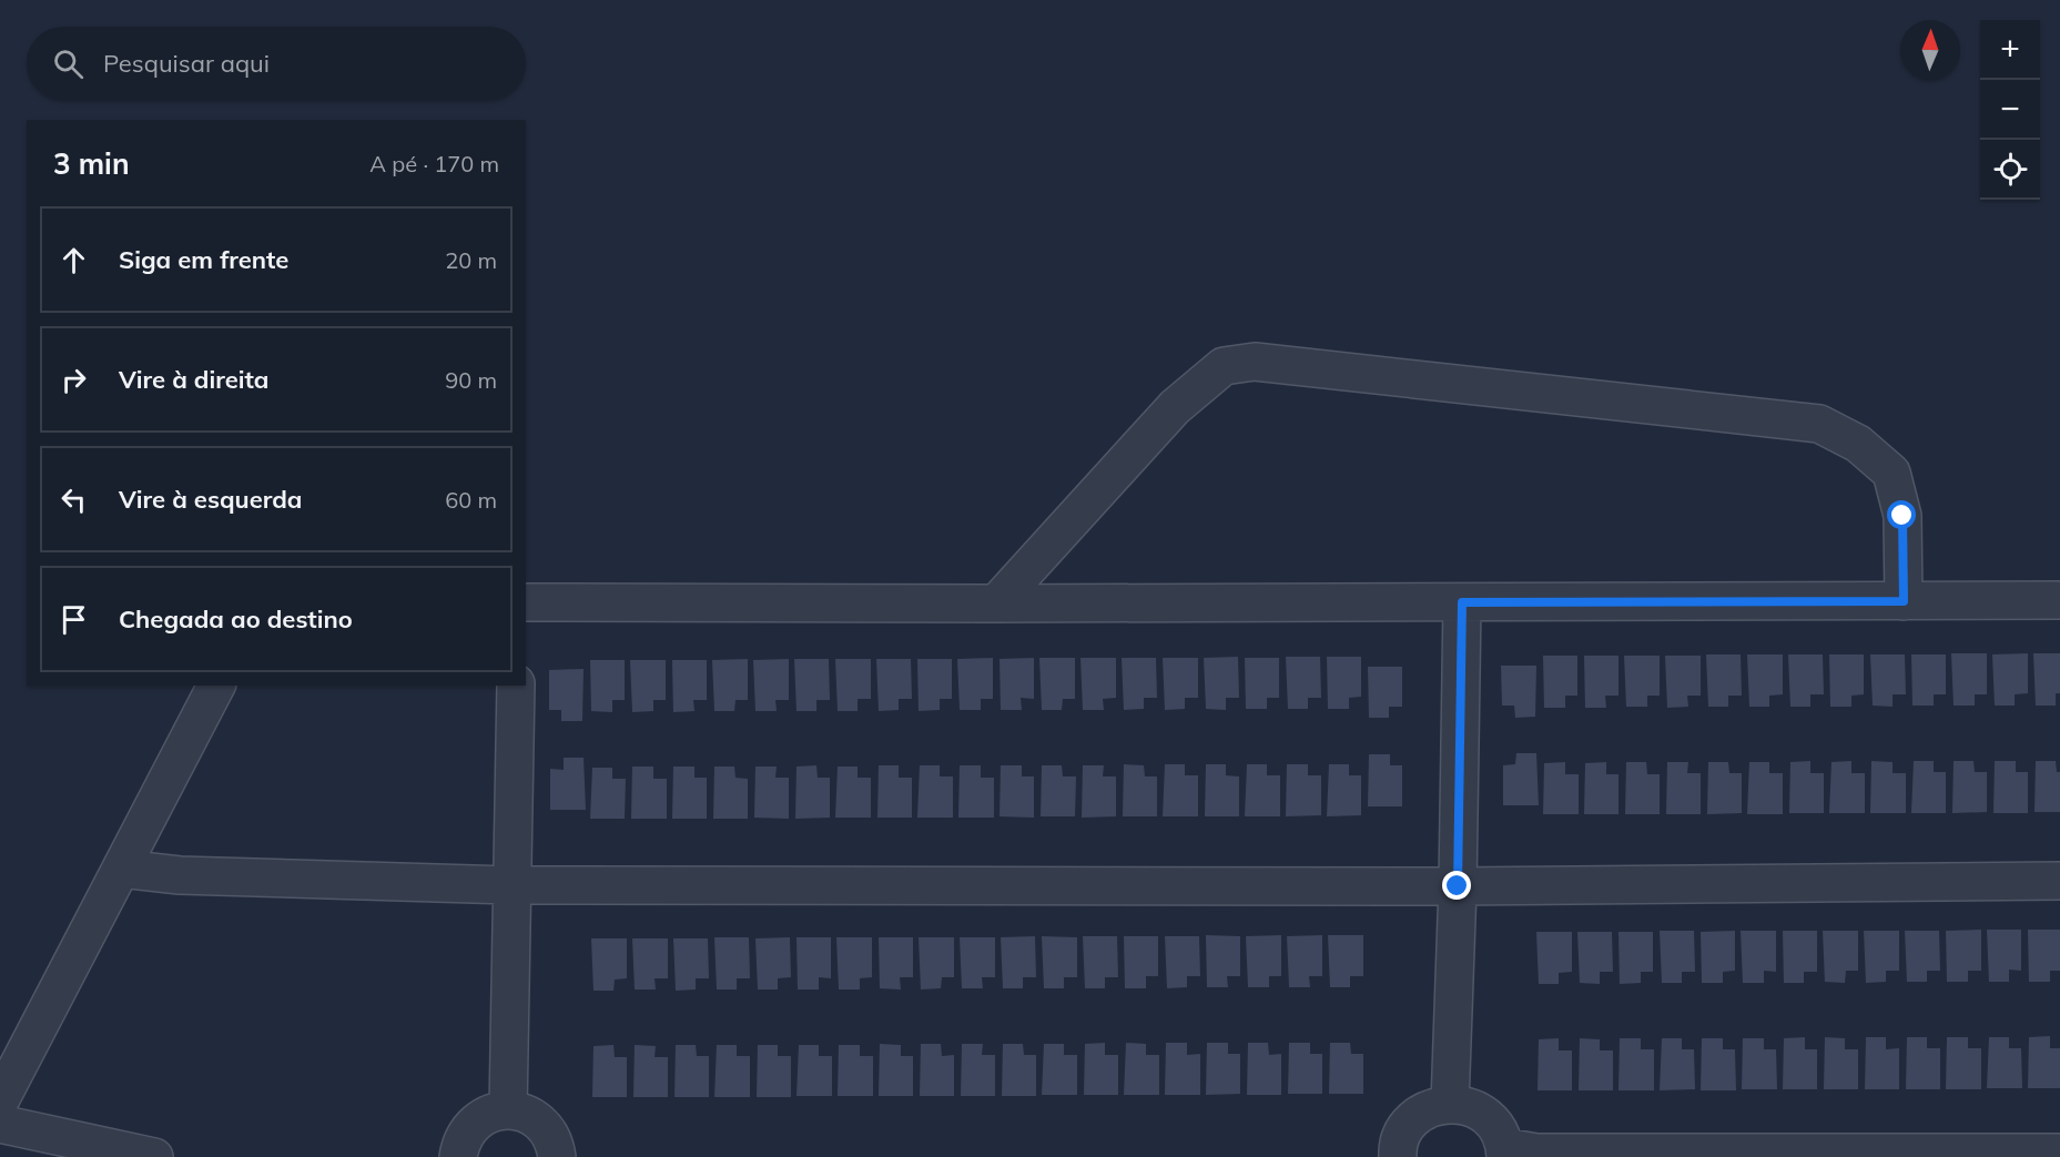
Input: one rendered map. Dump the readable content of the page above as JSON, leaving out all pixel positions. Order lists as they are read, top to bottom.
{
  "north": "top",
  "page": {
    "map_buttons": ["+", "−"],
    "search": "Pesquisar aqui",
    "heading": ["3 min", "A pé · 170 m"],
    "list": [
      ["Siga em frente", "20 m"],
      ["Vire à direita", "90 m"],
      ["Vire à esquerda", "60 m"],
      "Chegada ao destino"
    ]
  }
}
